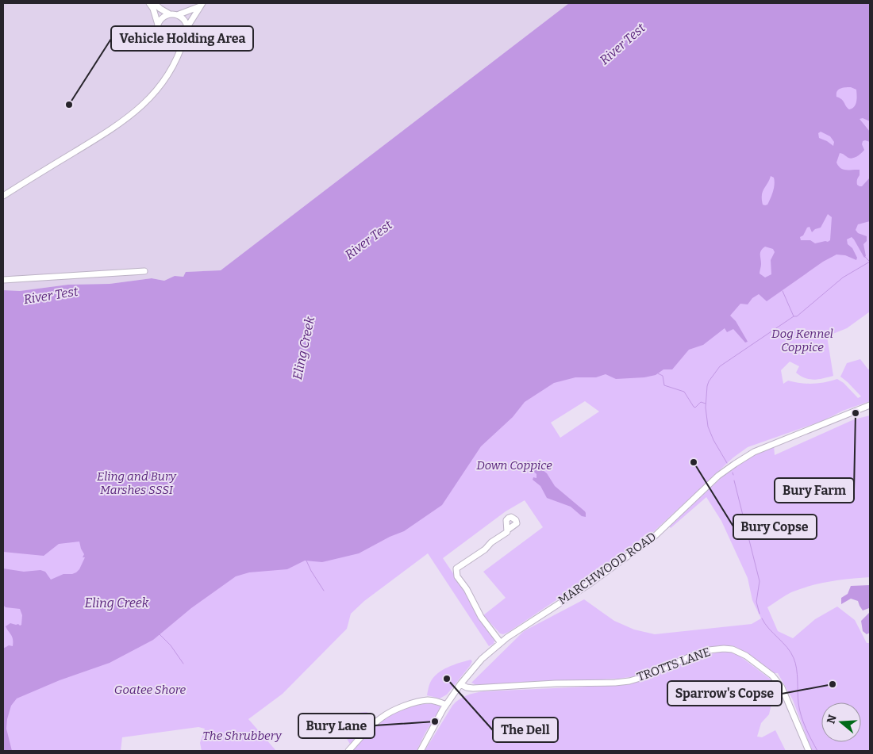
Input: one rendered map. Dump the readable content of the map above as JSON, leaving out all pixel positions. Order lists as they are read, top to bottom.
{
  "streets": {
    "street": ["MARCHWOOD ROAD", "TROTTS LANE"]
  },
  "crossings": [
    ["MARCHWOOD ROAD", "TROTTS LANE"]
  ],
  "water": ["River Test", "Eling Creek"],
  "parks": [
    "Dog Kennel Coppice",
    "Down Coppice",
    "Eling and Bury Marshes SSSI",
    "Goatee Shore",
    "The Shrubbery"
  ],
  "places": [
    "Vehicle Holding Area",
    "Bury Farm",
    "Bury Copse",
    "The Dell",
    "Sparrow's Copse",
    "Bury Lane"
  ],
  "north": "left"
}
